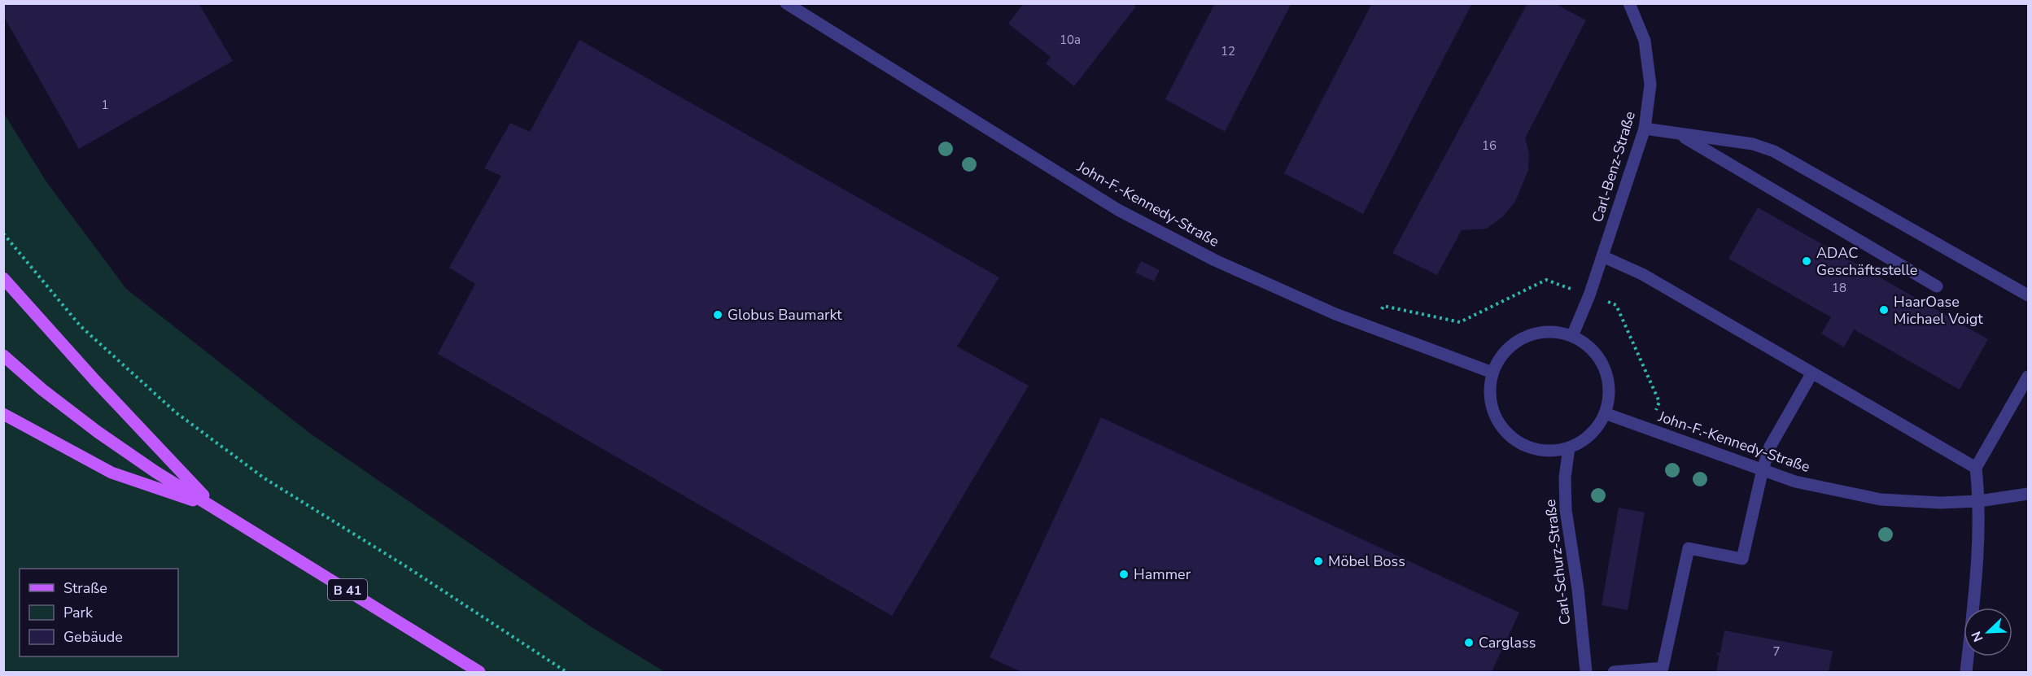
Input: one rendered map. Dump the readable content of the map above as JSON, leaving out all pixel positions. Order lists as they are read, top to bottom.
{
  "streets": {
    "main road": ["B 41"],
    "street": ["Carl-Benz-Straße", "John-F.-Kennedy-Straße", "Carl-Schurz-Straße"]
  },
  "crossings": [
    ["Carl-Benz-Straße", "John-F.-Kennedy-Straße"],
    ["Carl-Benz-Straße", "Carl-Schurz-Straße"],
    ["John-F.-Kennedy-Straße", "Carl-Schurz-Straße"]
  ],
  "places": [
    "ADAC Geschäftsstelle",
    "HaarOase Michael Voigt",
    "Globus Baumarkt",
    "Möbel Boss",
    "Hammer",
    "Carglass"
  ],
  "house_numbers": [
    "10a",
    "12",
    "1",
    "16",
    "18",
    "7"
  ],
  "legend": ["Straße", "Park", "Gebäude"],
  "north": "bottom left"
}
